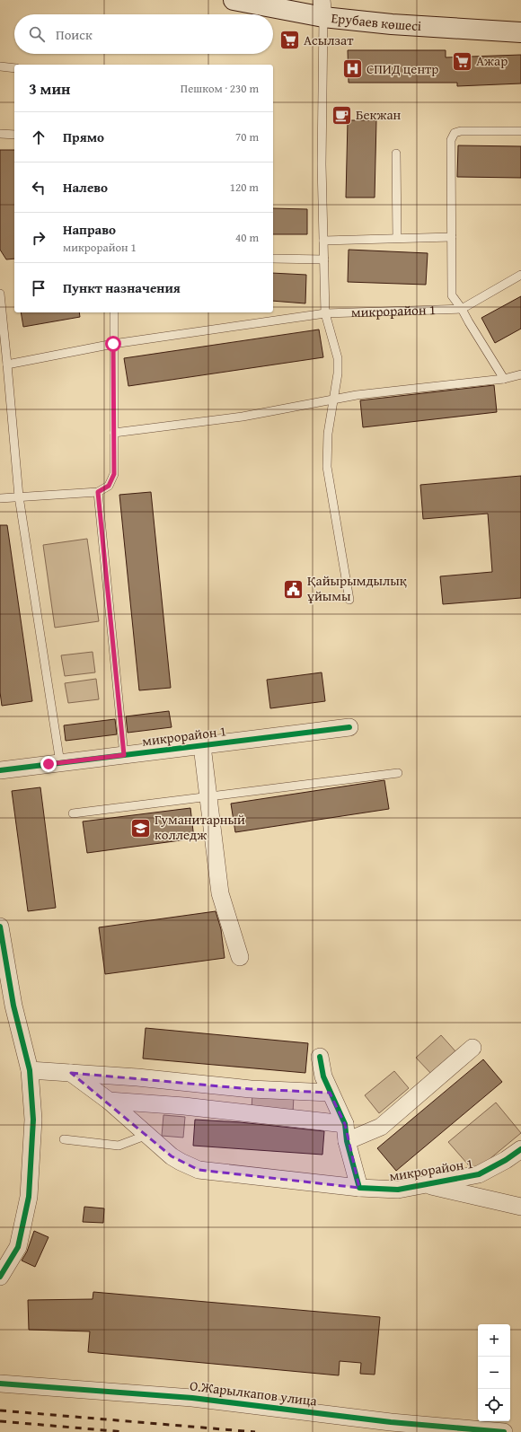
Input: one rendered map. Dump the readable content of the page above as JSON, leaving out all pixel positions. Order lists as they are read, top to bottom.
{
  "streets": {
    "main road": ["Ерубаев көшесі"],
    "street": ["микрорайон 1", "О.Жарылкапов улица"]
  },
  "places": {
    "supermarket": ["Асылзат", "Ажар"],
    "hospital": ["СПИД центр"],
    "cafe": ["Бекжан"],
    "public building": ["Қайырымдылық ұйымы"],
    "school or university": ["Гуманитарный колледж"]
  },
  "page": {
    "search": "Поиск",
    "heading": ["3 мин", "Пешком · 230 m"],
    "list": [
      ["Прямо", "70 m"],
      ["Налево", "120 m"],
      ["Направо", "микрорайон 1", "40 m"],
      "Пункт назначения"
    ],
    "map_buttons": ["+", "−"]
  }
}
